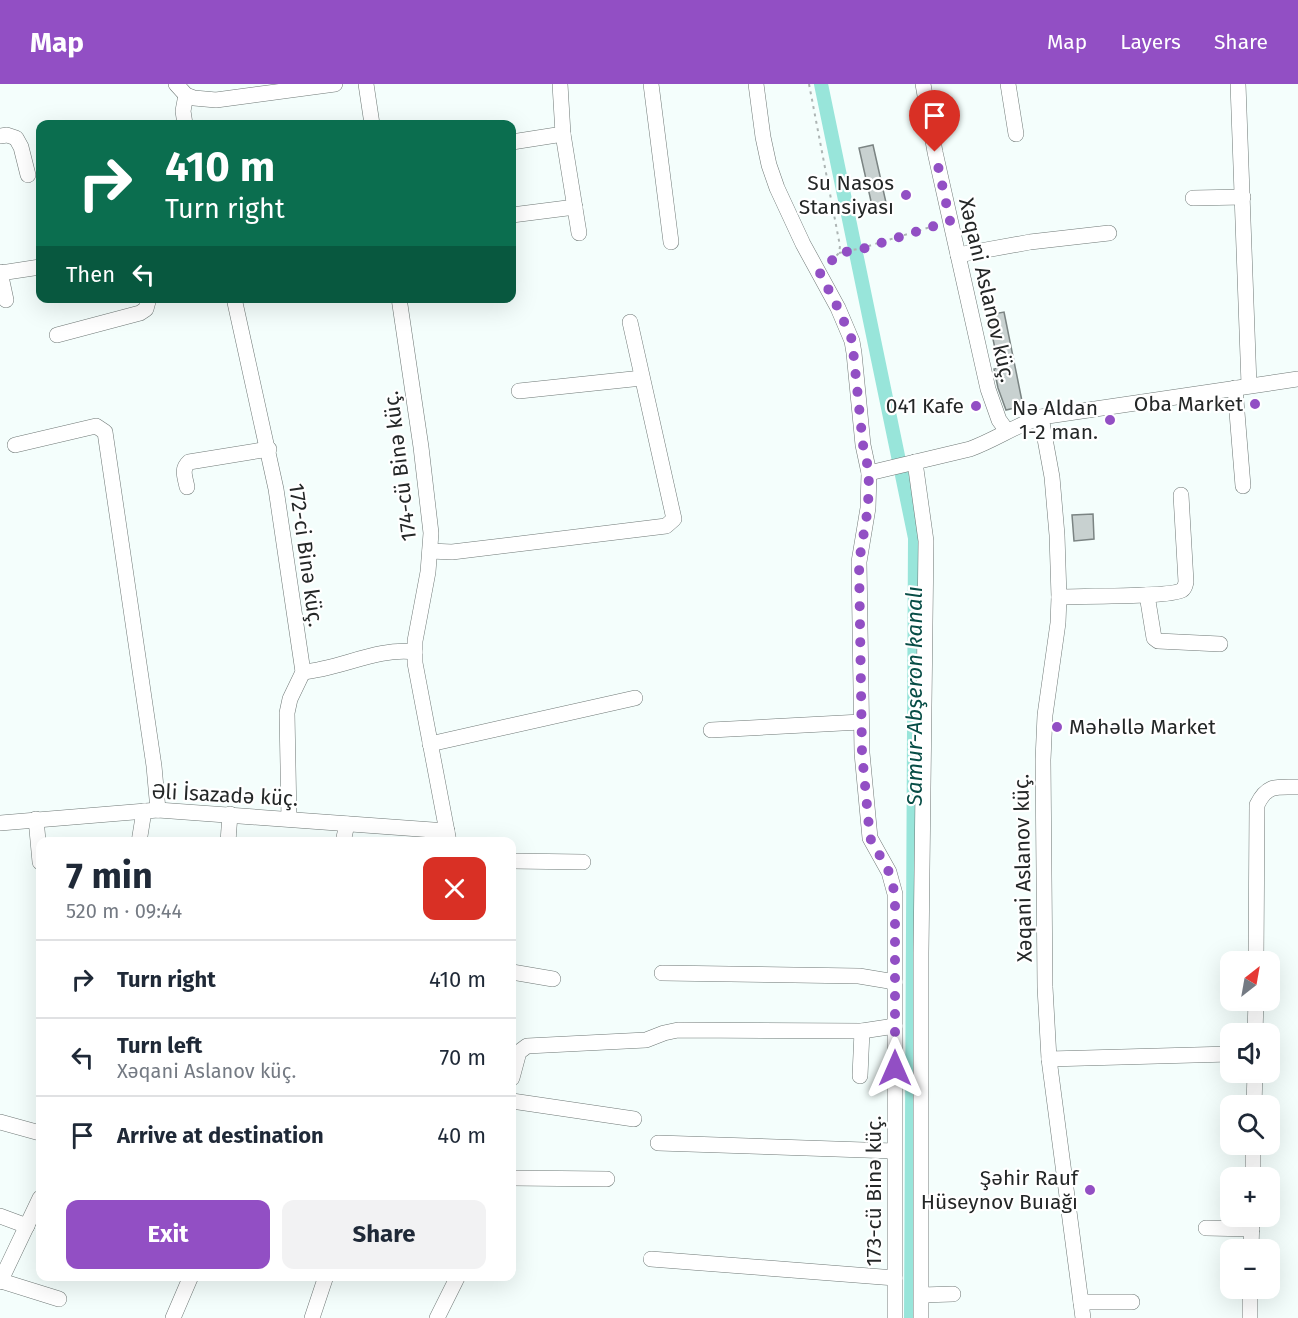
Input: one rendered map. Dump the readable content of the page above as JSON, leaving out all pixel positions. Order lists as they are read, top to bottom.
{
  "streets": {
    "street": [
      "Xəqani Aslanov küç.",
      "174-cü Binə küç.",
      "172-ci Binə küç.",
      "Əli İsazadə küç.",
      "173-cü Binə küç."
    ]
  },
  "crossings": [
    ["174-cü Binə küç.", "Əli İsazadə küç."]
  ],
  "water": ["Samur-Abşeron kanalı"],
  "places": [
    "Su Nasos Stansiyası",
    "Oba Market",
    "041 Kafe",
    "Nə Aldan 1-2 man.",
    "Məhəllə Market",
    "Şəhir Rauf Hüseynov Buıağı"
  ],
  "north": "top right",
  "page": {
    "header": "Map",
    "nav": ["Map", "Layers", "Share"],
    "turn": ["410 m", "Turn right"],
    "then": "Then",
    "heading": ["7 min", "520 m · 09:44"],
    "list": [
      {
        "name": "Turn right",
        "value": "410 m"
      },
      {
        "name": "Turn left",
        "note": "Xəqani Aslanov küç.",
        "value": "70 m"
      },
      {
        "name": "Arrive at destination",
        "value": "40 m"
      }
    ],
    "map_buttons": ["+", "−"],
    "buttons": ["Exit", "Share"]
  }
}
